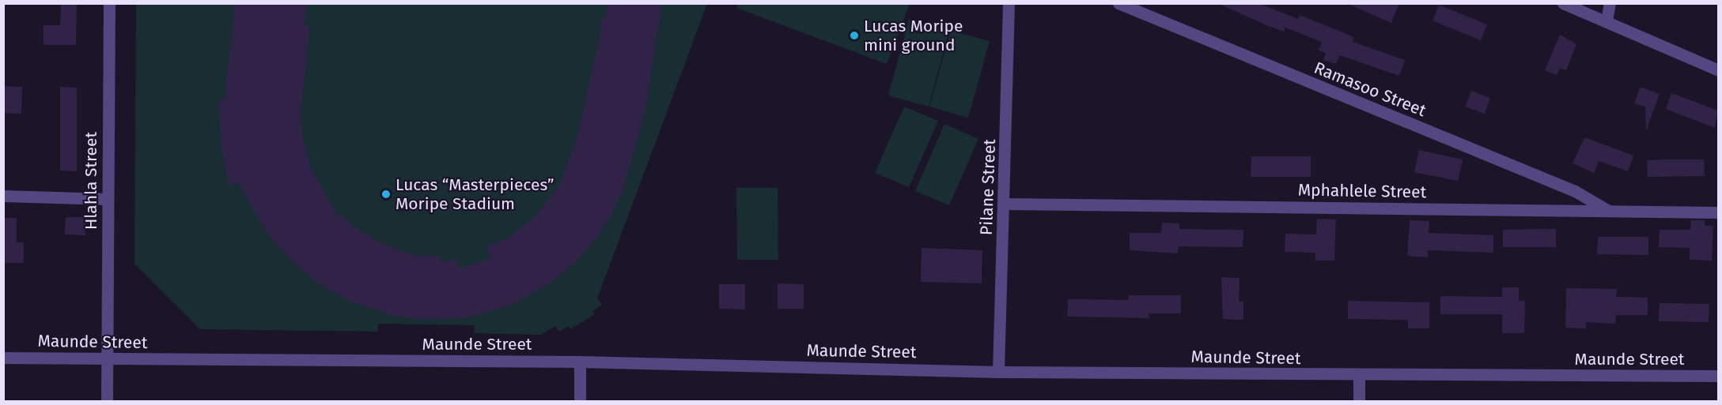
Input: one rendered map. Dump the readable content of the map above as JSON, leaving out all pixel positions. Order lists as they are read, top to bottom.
{
  "streets": {
    "street": [
      "Ramasoo Street",
      "Hlahla Street",
      "Pilane Street",
      "Mphahlele Street",
      "Maunde Street"
    ]
  },
  "crossings": [
    ["Ramasoo Street", "Mphahlele Street"],
    ["Hlahla Street", "Maunde Street"],
    ["Pilane Street", "Mphahlele Street"],
    ["Pilane Street", "Maunde Street"]
  ],
  "places": ["Lucas Moripe mini ground", "Lucas “Masterpieces” Moripe Stadium"]
}
